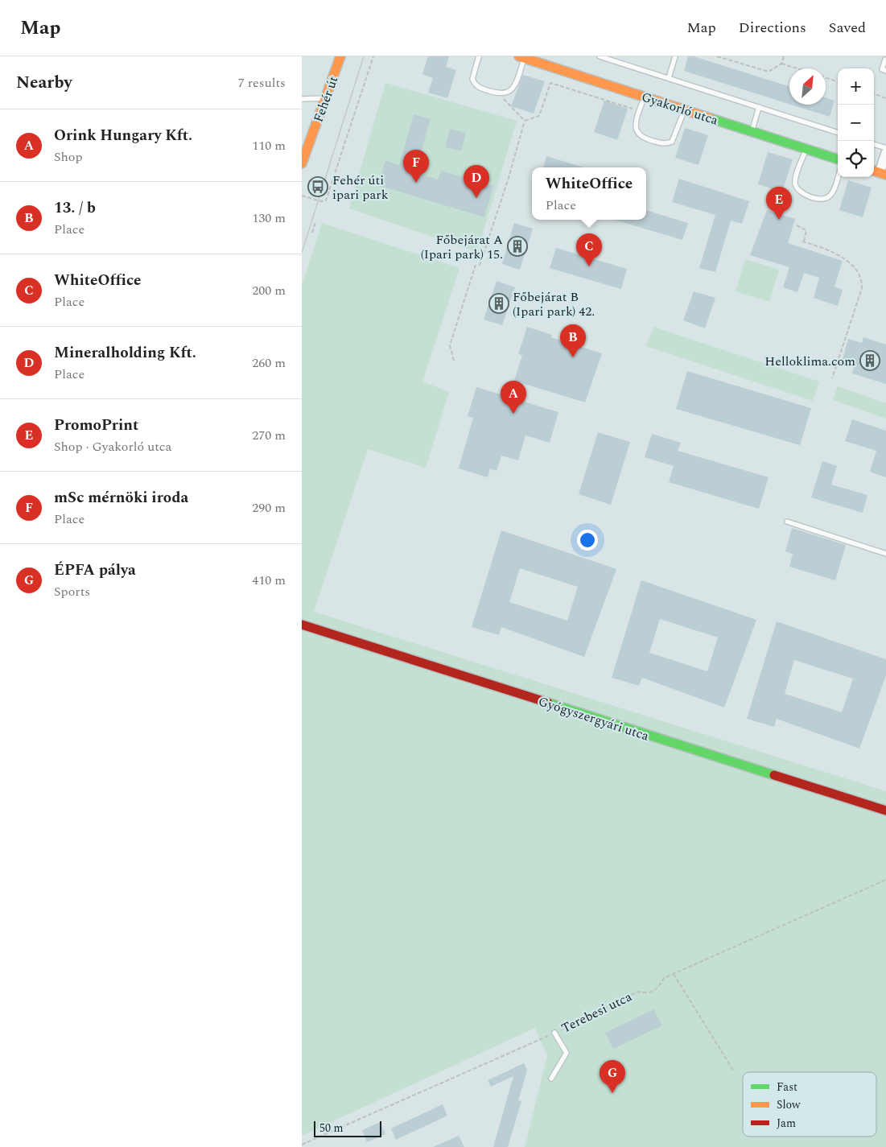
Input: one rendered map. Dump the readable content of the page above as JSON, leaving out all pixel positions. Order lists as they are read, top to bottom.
{
  "streets": {
    "street": ["Fehér út", "Gyakorló utca", "Gyógyszergyári utca"],
    "path": ["Terebesi utca"]
  },
  "places": {
    "bus stop": ["Fehér úti ipari park"],
    "building": ["Főbejárat A (Ipari park) 15.", "Főbejárat B (Ipari park) 42.", "Helloklima.com"]
  },
  "legend": ["Fast", "Slow", "Jam"],
  "scale_bar": "50 m",
  "north": "top right",
  "page": {
    "header": "Map",
    "nav": ["Map", "Directions", "Saved"],
    "heading": ["Nearby", "7 results"],
    "map_buttons": ["+", "−"],
    "list": [
      {
        "mark": "A",
        "name": "Orink Hungary Kft.",
        "note": "Shop",
        "value": "110 m"
      },
      {
        "mark": "B",
        "name": "13. / b",
        "note": "Place",
        "value": "130 m"
      },
      {
        "mark": "C",
        "name": "WhiteOffice",
        "note": "Place",
        "value": "200 m"
      },
      {
        "mark": "D",
        "name": "Mineralholding Kft.",
        "note": "Place",
        "value": "260 m"
      },
      {
        "mark": "E",
        "name": "PromoPrint",
        "note": "Shop · Gyakorló utca",
        "value": "270 m"
      },
      {
        "mark": "F",
        "name": "mSc mérnöki iroda",
        "note": "Place",
        "value": "290 m"
      },
      {
        "mark": "G",
        "name": "ÉPFA pálya",
        "note": "Sports",
        "value": "410 m"
      }
    ],
    "pins": [
      "F",
      "D",
      "E",
      "C",
      "B",
      "A",
      "G"
    ],
    "popup": ["WhiteOffice", "Place"],
    "scale": "50 m"
  }
}
